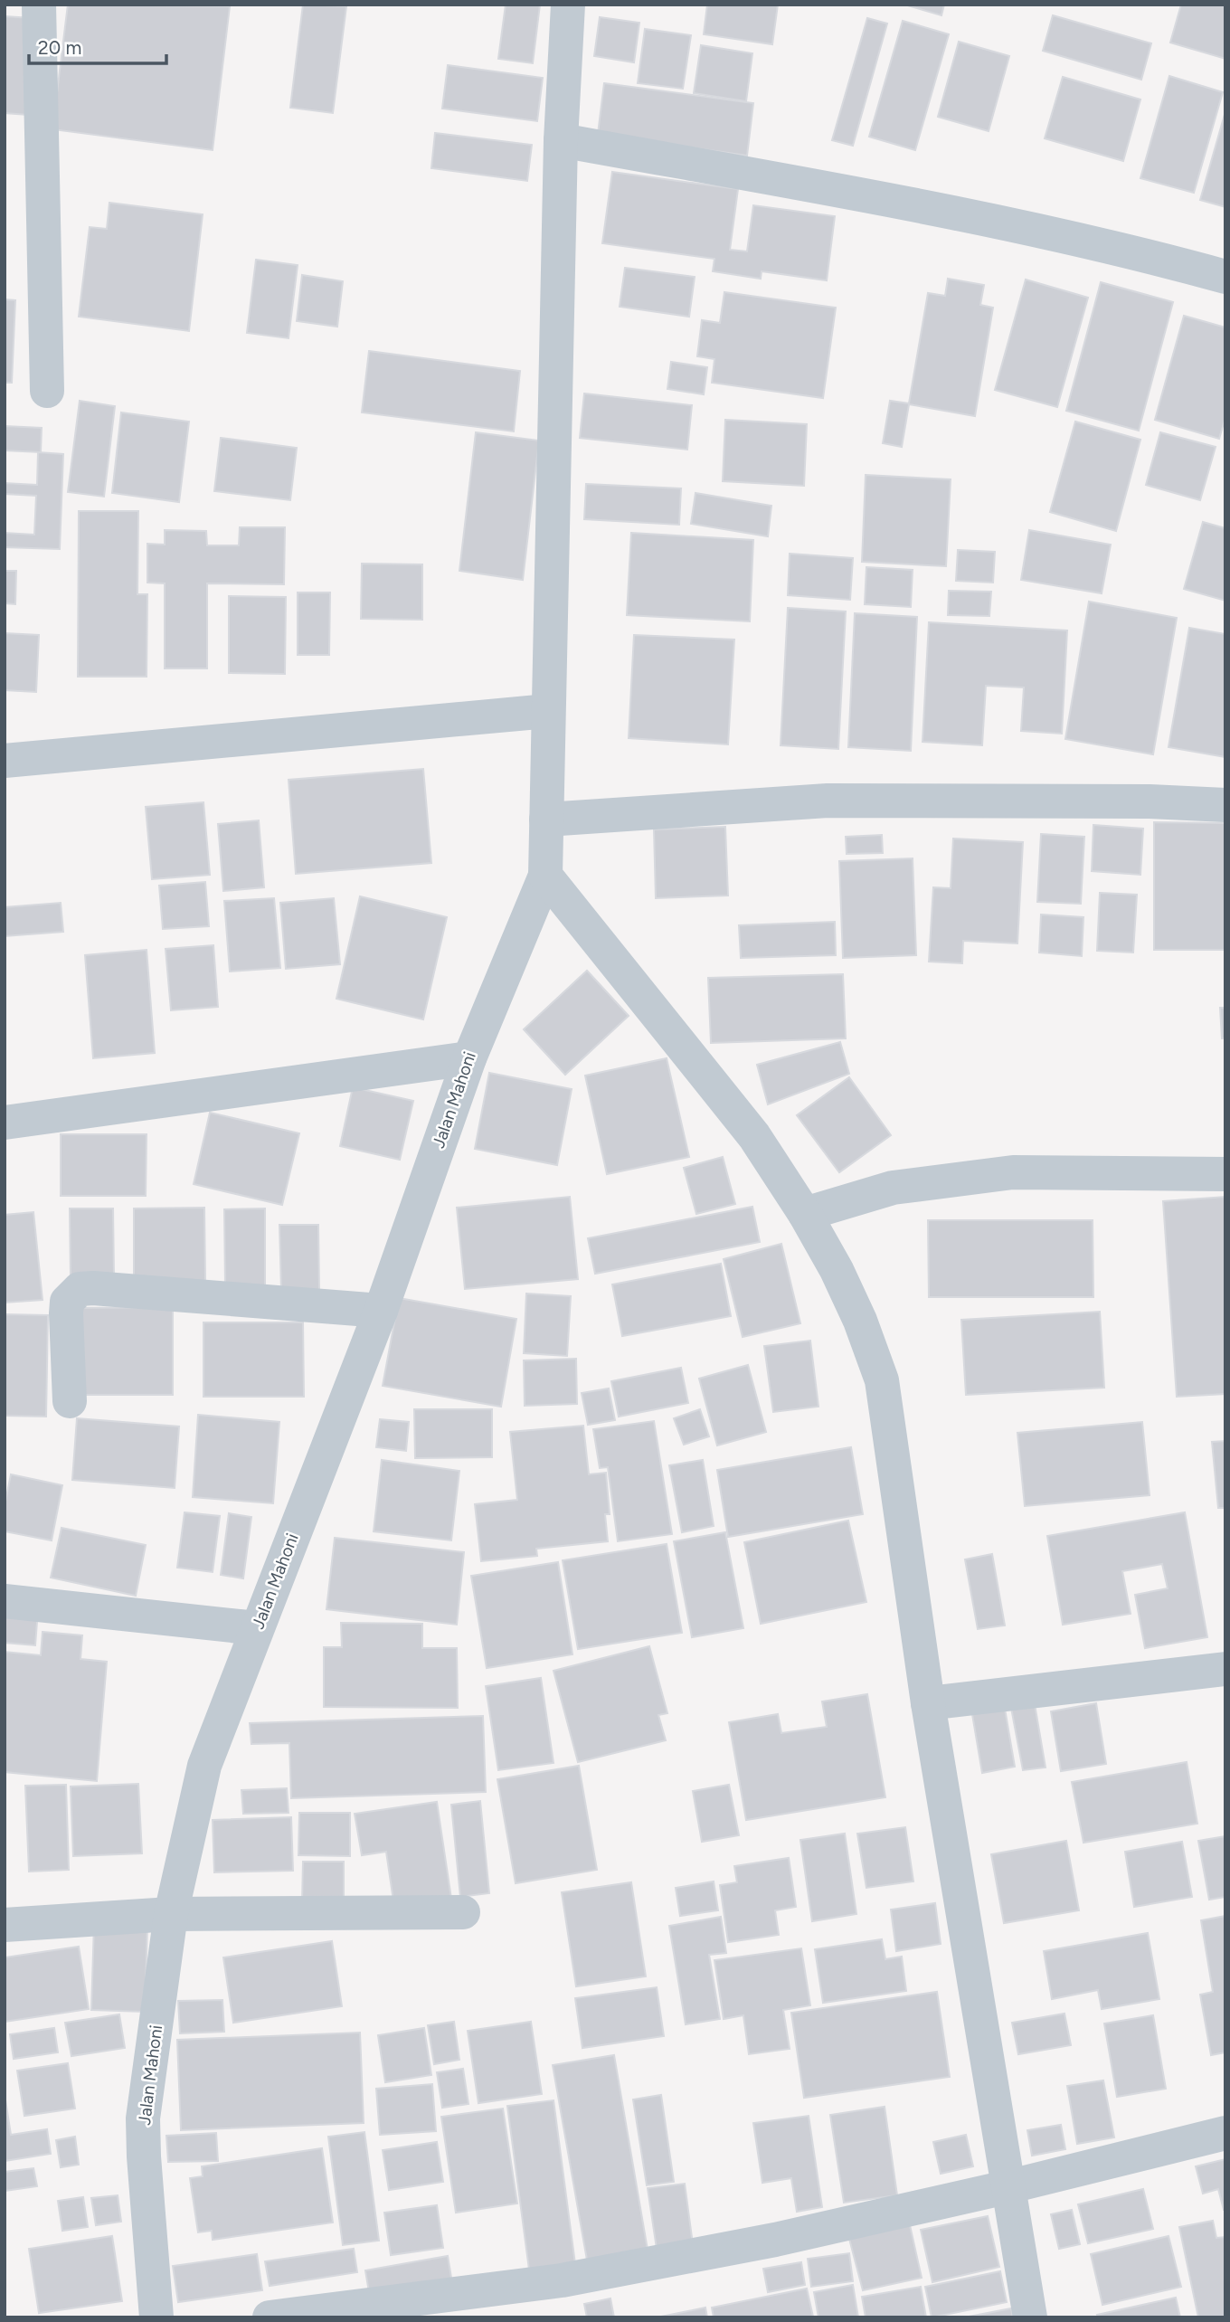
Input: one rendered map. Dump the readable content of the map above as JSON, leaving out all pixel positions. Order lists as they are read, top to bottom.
{
  "streets": {
    "street": ["Jalan Mahoni"]
  },
  "scale_bar": "20 m"
}
